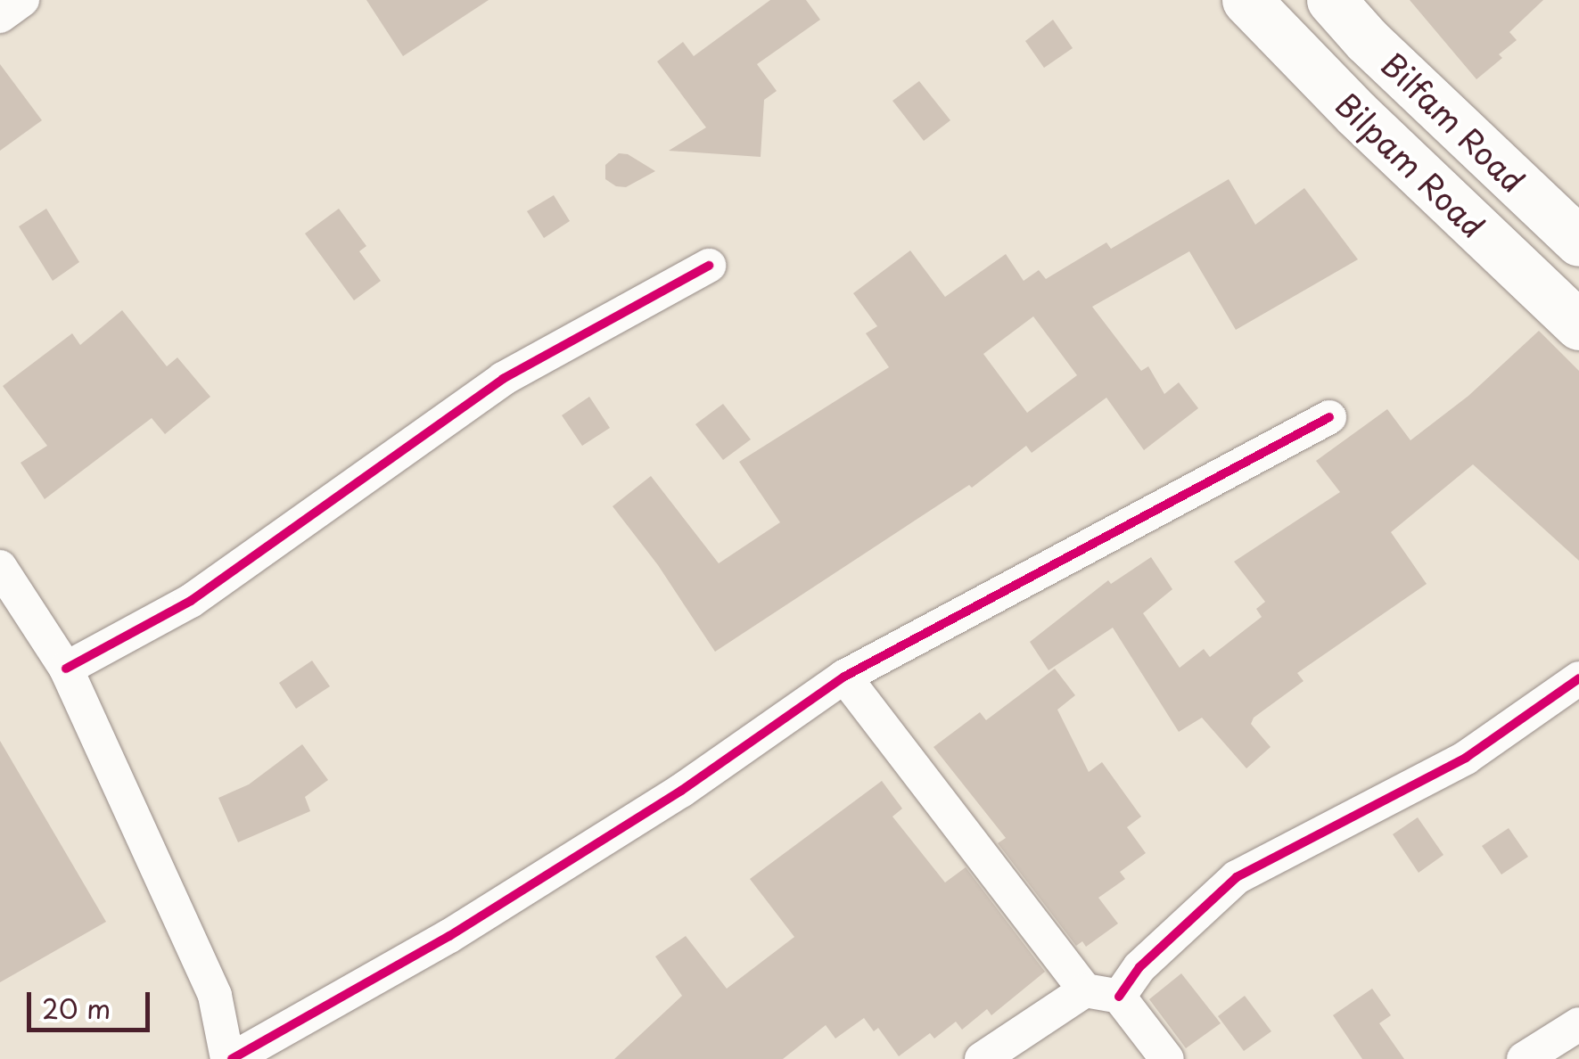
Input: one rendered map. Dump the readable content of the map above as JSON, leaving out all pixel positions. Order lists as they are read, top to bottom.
{
  "streets": {
    "main road": ["Bilfam Road", "Bilpam Road"]
  },
  "scale_bar": "20 m"
}
